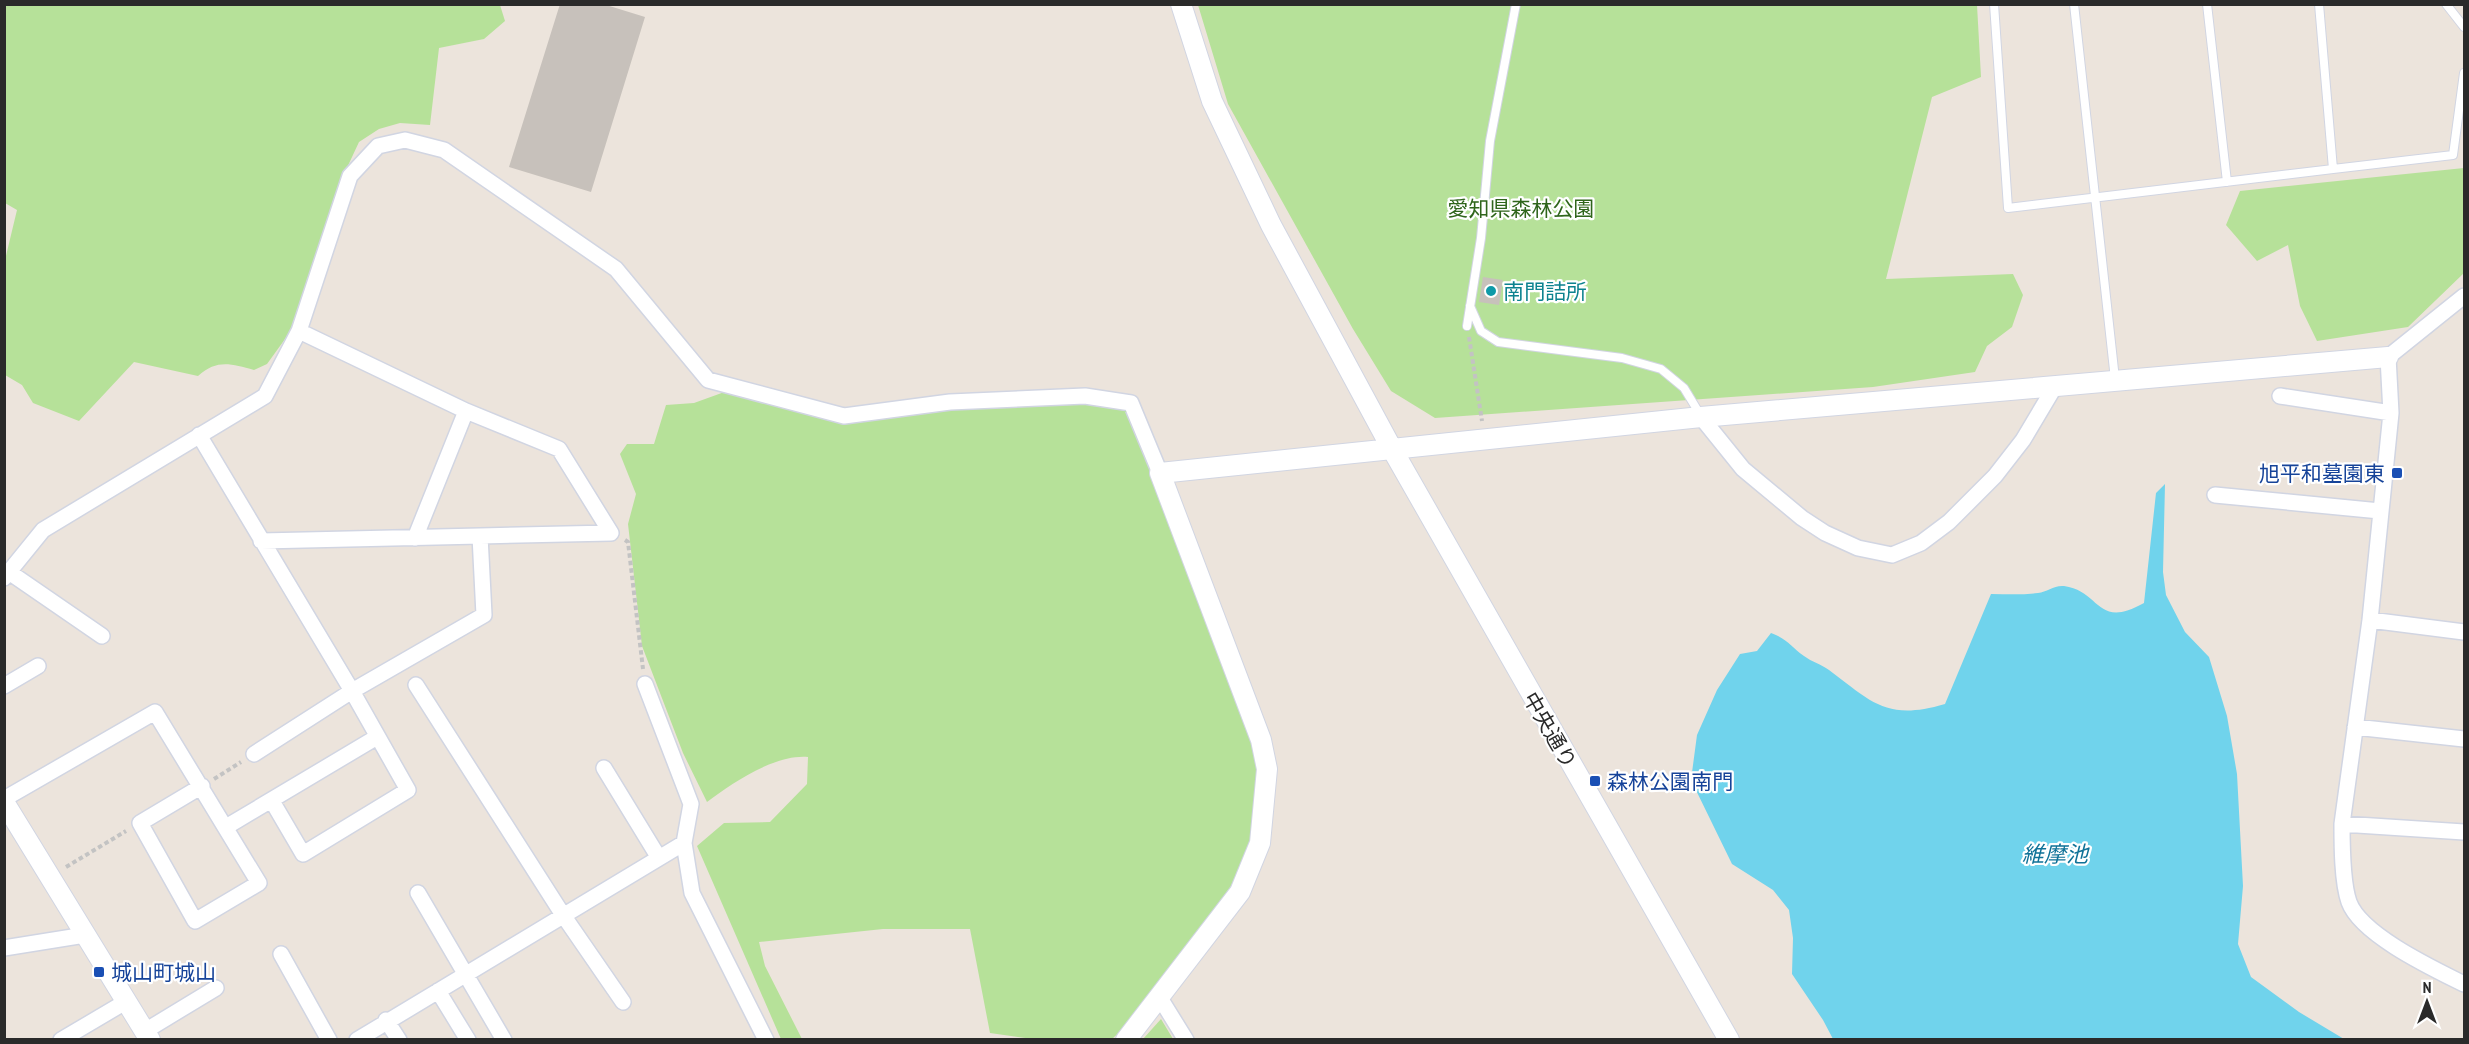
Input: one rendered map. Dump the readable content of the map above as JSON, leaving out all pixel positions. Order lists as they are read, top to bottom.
{
  "streets": {
    "street": ["中央通り"]
  },
  "water": ["維摩池"],
  "parks": ["愛知県森林公園"],
  "places": {
    "other": ["南門詰所"],
    "transit": ["旭平和墓園東", "森林公園南門", "城山町城山"]
  },
  "north": "top"
}
